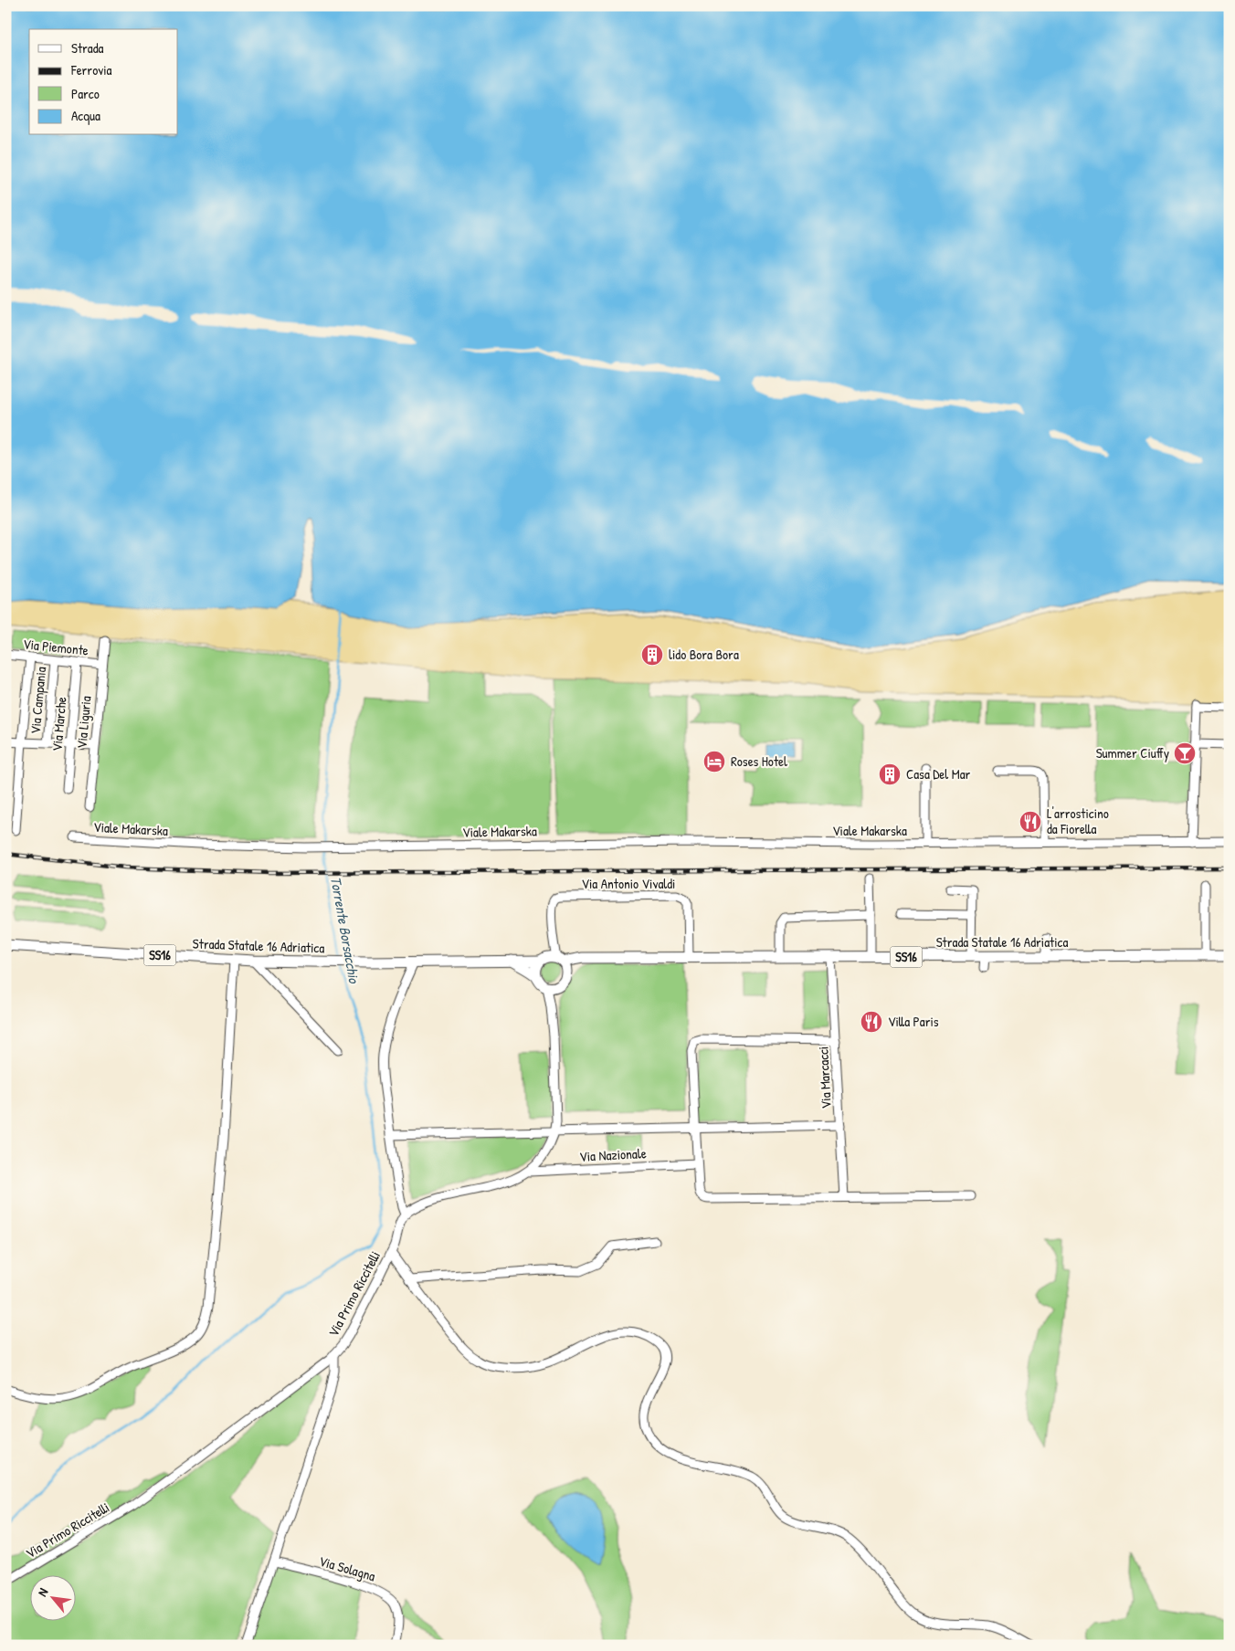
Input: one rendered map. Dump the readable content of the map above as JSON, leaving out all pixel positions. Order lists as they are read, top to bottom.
{
  "streets": {
    "main road": ["Strada Statale 16 Adriatica", "SS16"],
    "street": [
      "Via Piemonte",
      "Via Campania",
      "Via Liguria",
      "Via Marche",
      "Viale Makarska",
      "Via Antonio Vivaldi",
      "Via Marcacci",
      "Via Nazionale",
      "Via Primo Riccitelli",
      "Via Solagna"
    ]
  },
  "crossings": [
    ["Via Piemonte", "Via Campania"],
    ["Via Piemonte", "Via Liguria"],
    ["Via Piemonte", "Via Marche"],
    ["Via Antonio Vivaldi", "Strada Statale 16 Adriatica"],
    ["Strada Statale 16 Adriatica", "Via Marcacci"],
    ["Via Marcacci", "Via Nazionale"],
    ["Via Nazionale", "Via Primo Riccitelli"]
  ],
  "water": ["Torrente Borsacchio"],
  "places": {
    "building": ["lido Bora Bora", "Casa Del Mar"],
    "bar": ["Summer Ciuffy"],
    "hotel": ["Roses Hotel"],
    "restaurant": ["L'arrosticino da Fiorella", "Villa Paris"]
  },
  "legend": [
    "Strada",
    "Ferrovia",
    "Parco",
    "Acqua"
  ],
  "north": "top left"
}
